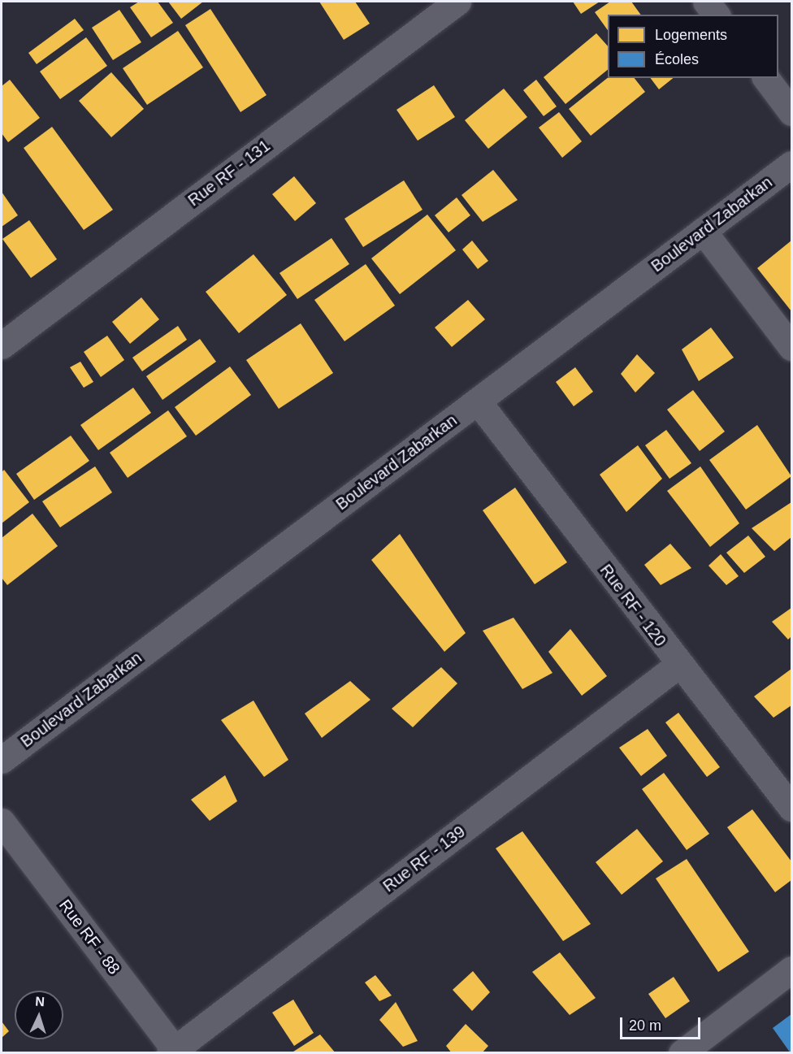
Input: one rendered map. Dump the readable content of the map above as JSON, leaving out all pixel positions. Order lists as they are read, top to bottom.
{
  "streets": {
    "street": [
      "Rue RF - 131",
      "Boulevard Zabarkan",
      "Rue RF - 120",
      "Rue RF - 139",
      "Rue RF - 88"
    ]
  },
  "crossings": [
    ["Boulevard Zabarkan", "Rue RF - 120"],
    ["Rue RF - 120", "Rue RF - 139"],
    ["Rue RF - 139", "Rue RF - 88"]
  ],
  "legend": ["Logements", "Écoles"],
  "scale_bar": "20 m",
  "north": "top"
}
